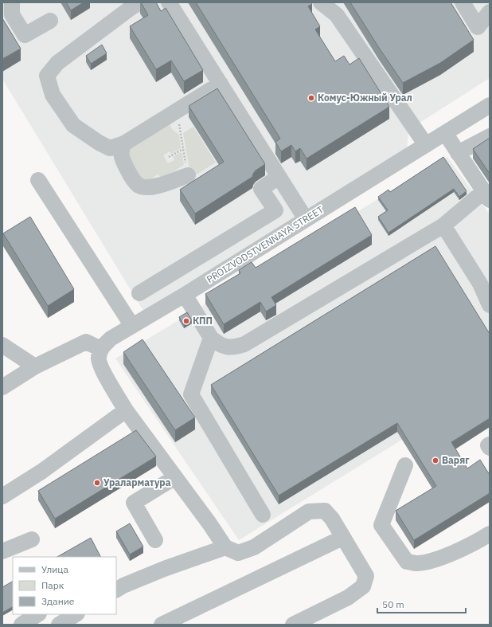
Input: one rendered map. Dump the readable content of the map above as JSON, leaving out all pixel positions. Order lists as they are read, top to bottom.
{
  "streets": {
    "street": ["PROIZVODSTVENNAYA STREET"]
  },
  "places": [
    "Комус-Южный Урал",
    "КПП",
    "Варяг",
    "Ураларматура"
  ],
  "legend": ["Улица", "Парк", "Здание"],
  "scale_bar": "50 m"
}
